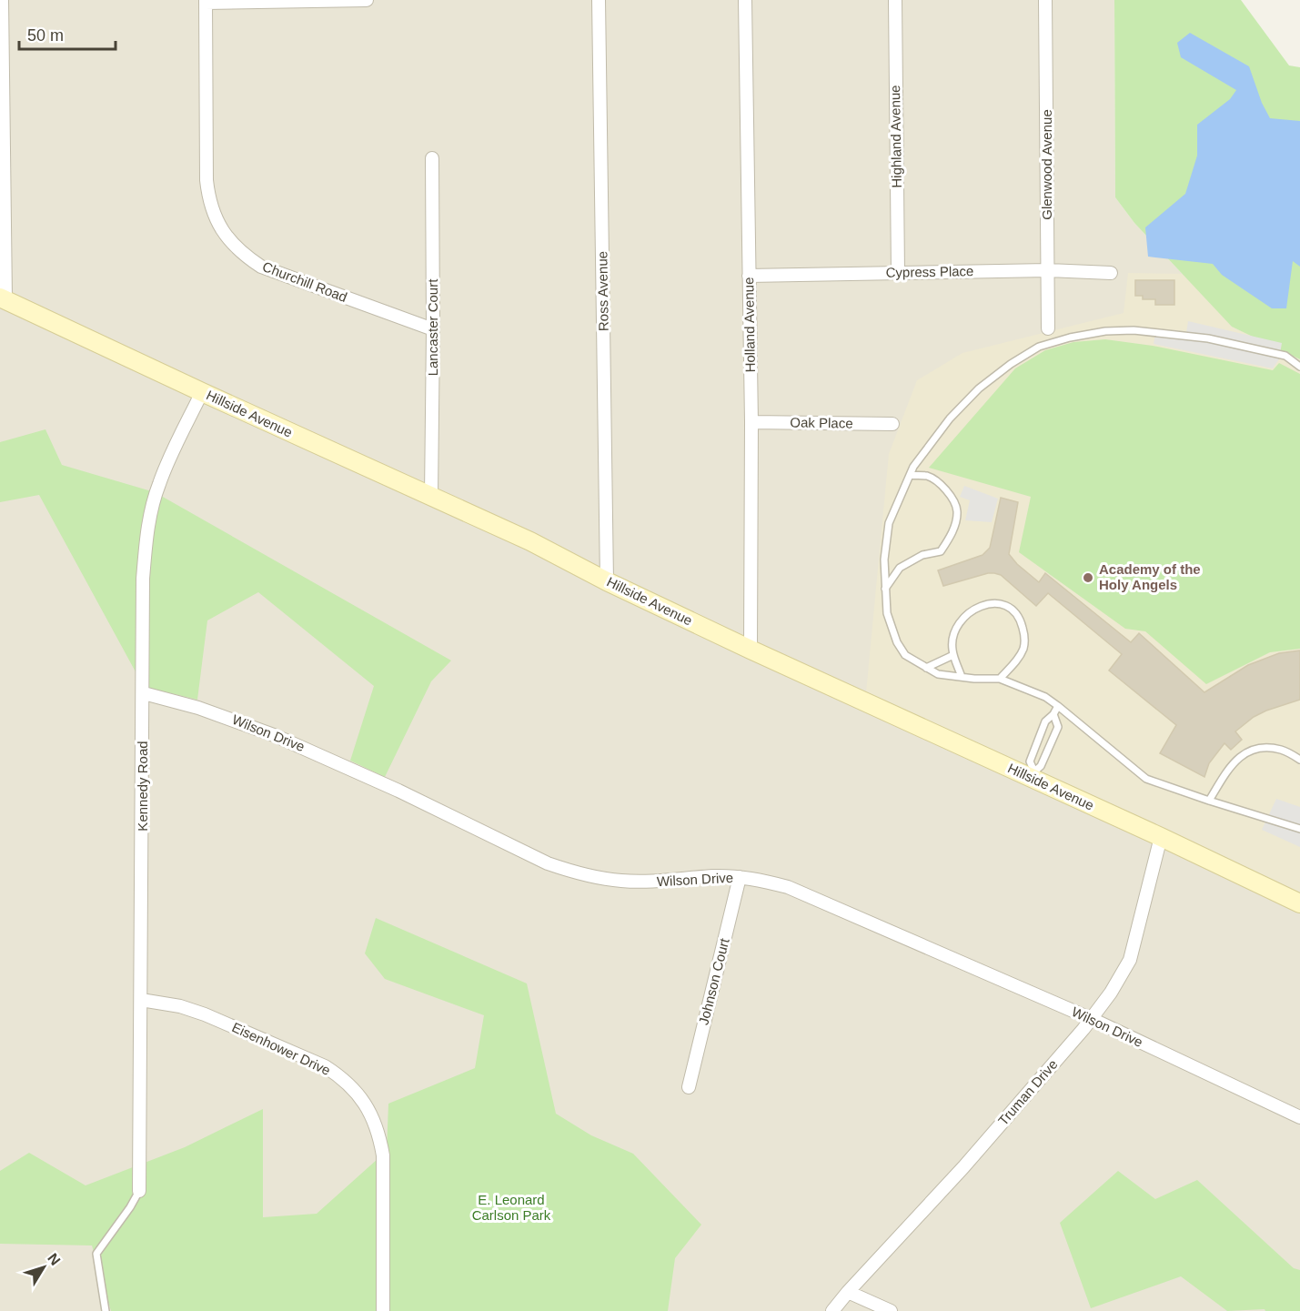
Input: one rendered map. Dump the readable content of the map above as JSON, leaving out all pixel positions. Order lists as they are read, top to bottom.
{
  "streets": {
    "main road": ["Hillside Avenue"],
    "street": [
      "Highland Avenue",
      "Glenwood Avenue",
      "Cypress Place",
      "Churchill Road",
      "Ross Avenue",
      "Holland Avenue",
      "Lancaster Court",
      "Oak Place",
      "Wilson Drive",
      "Kennedy Road",
      "Johnson Court",
      "Eisenhower Drive",
      "Truman Drive"
    ]
  },
  "crossings": [
    ["Highland Avenue", "Cypress Place"],
    ["Glenwood Avenue", "Cypress Place"],
    ["Cypress Place", "Holland Avenue"],
    ["Churchill Road", "Lancaster Court"],
    ["Ross Avenue", "Hillside Avenue"],
    ["Holland Avenue", "Hillside Avenue"],
    ["Holland Avenue", "Oak Place"],
    ["Lancaster Court", "Hillside Avenue"],
    ["Hillside Avenue", "Kennedy Road"],
    ["Hillside Avenue", "Truman Drive"],
    ["Wilson Drive", "Kennedy Road"],
    ["Wilson Drive", "Johnson Court"],
    ["Wilson Drive", "Truman Drive"],
    ["Kennedy Road", "Eisenhower Drive"]
  ],
  "parks": ["E. Leonard Carlson Park"],
  "places": ["Academy of the Holy Angels"],
  "scale_bar": "50 m",
  "north": "top right"
}
